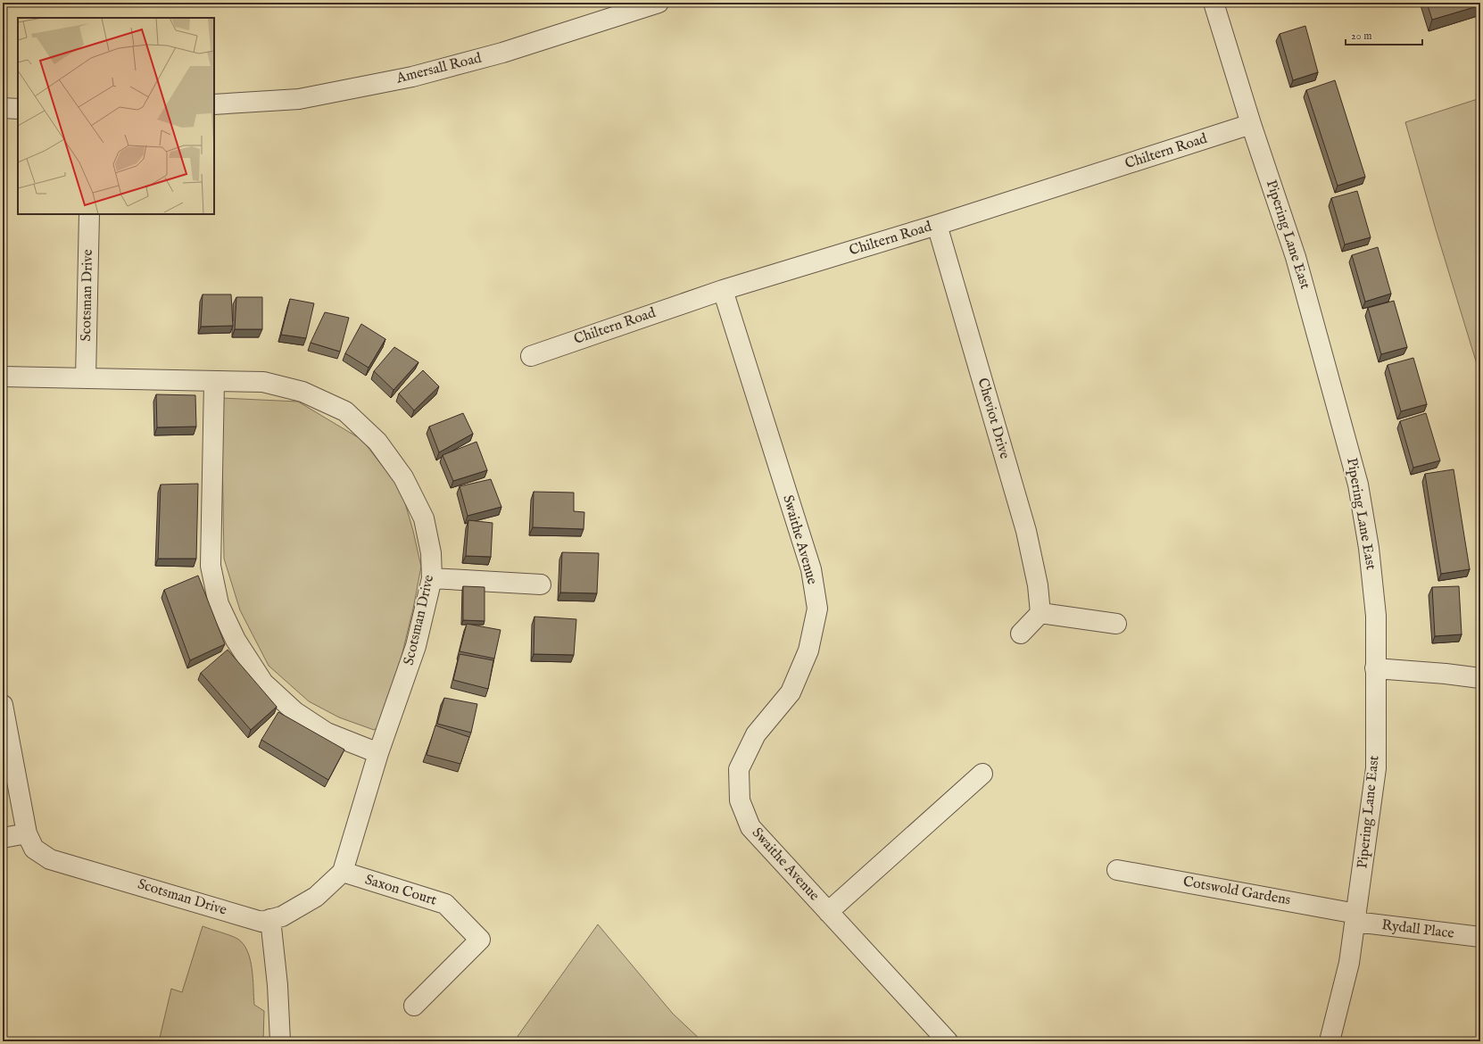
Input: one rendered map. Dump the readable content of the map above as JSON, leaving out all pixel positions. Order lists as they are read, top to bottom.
{
  "streets": {
    "street": [
      "Amersall Road",
      "Chiltern Road",
      "Pipering Lane East",
      "Scotsman Drive",
      "Cheviot Drive",
      "Swaithe Avenue",
      "Saxon Court",
      "Cotswold Gardens",
      "Rydall Place"
    ]
  },
  "crossings": [
    ["Chiltern Road", "Pipering Lane East"],
    ["Chiltern Road", "Cheviot Drive"],
    ["Chiltern Road", "Swaithe Avenue"],
    ["Pipering Lane East", "Cotswold Gardens"],
    ["Pipering Lane East", "Rydall Place"],
    ["Scotsman Drive", "Saxon Court"],
    ["Cotswold Gardens", "Rydall Place"]
  ],
  "scale_bar": "20 m"
}
